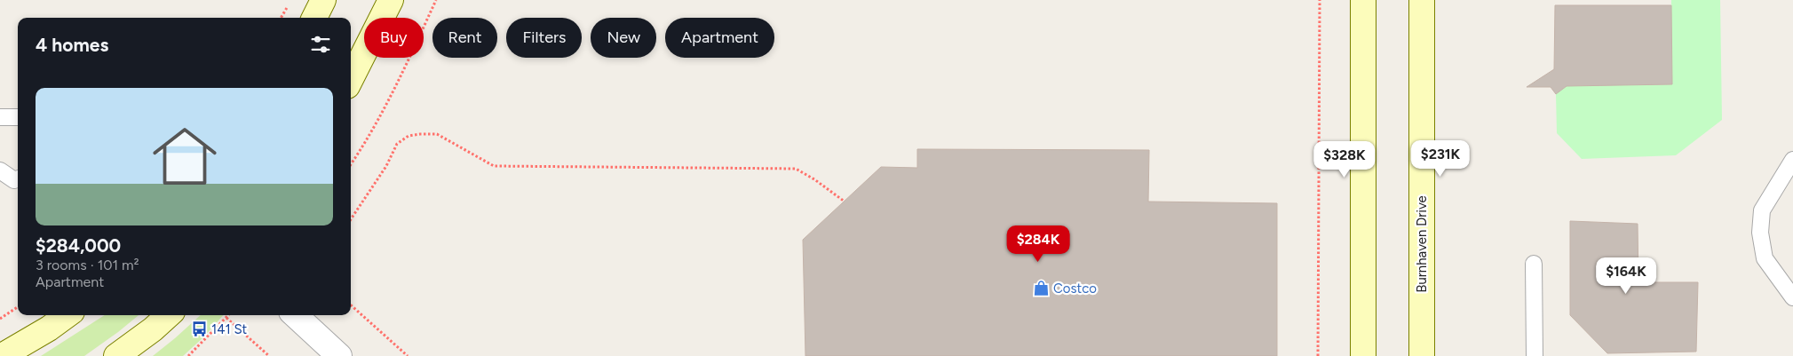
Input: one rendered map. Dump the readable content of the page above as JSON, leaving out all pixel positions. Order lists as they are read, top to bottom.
{
  "streets": {
    "street": ["Burnhaven Drive"]
  },
  "places": {
    "shop": ["Costco"],
    "bus stop": ["141 St"]
  },
  "page": {
    "chip": [
      "Buy",
      "Rent",
      "Filters",
      "New",
      "Apartment"
    ],
    "heading": "4 homes",
    "list": [
      {
        "name": "$284,000",
        "note": "3 rooms · 101 m² · Apartment"
      }
    ],
    "price": [
      "$231K",
      "$328K",
      "$284K",
      "$164K"
    ]
  }
}
